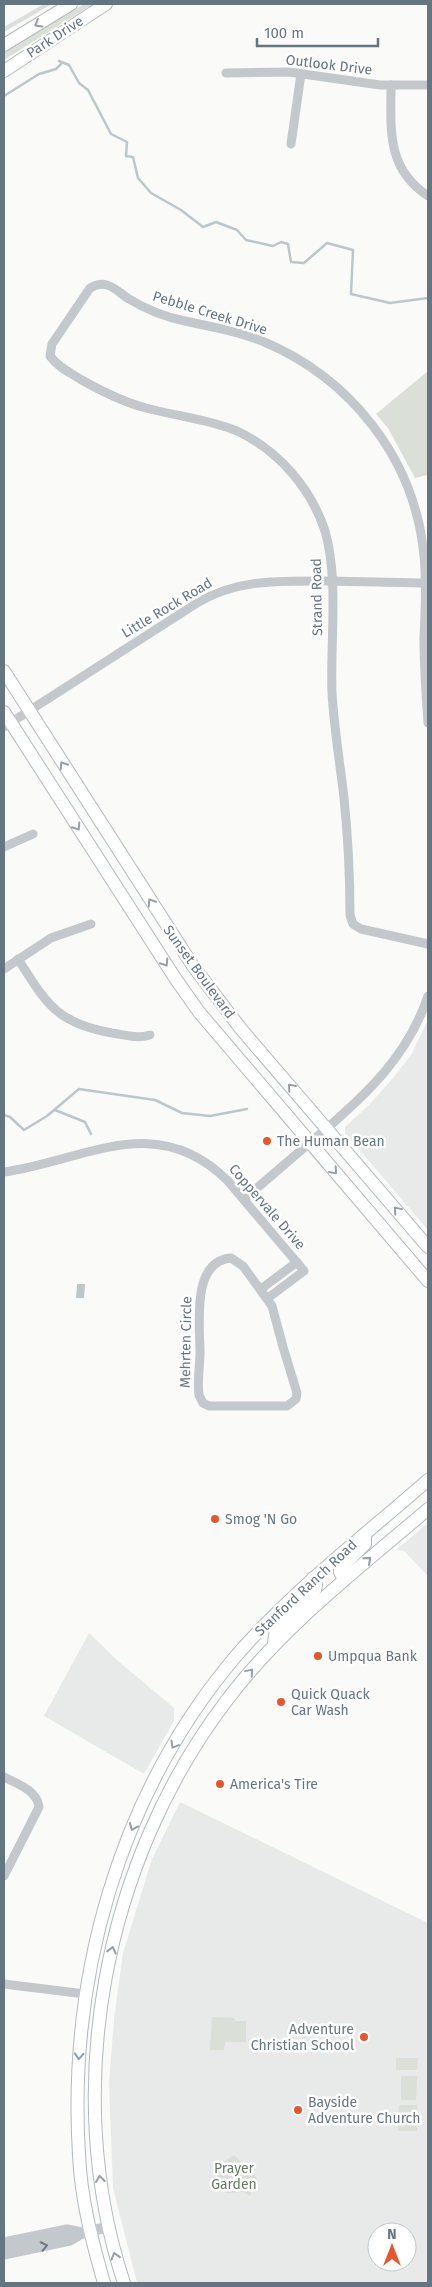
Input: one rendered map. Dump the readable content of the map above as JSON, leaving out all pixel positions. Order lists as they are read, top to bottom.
{
  "streets": {
    "main road": ["Park Drive", "Sunset Boulevard", "Stanford Ranch Road"],
    "street": [
      "Outlook Drive",
      "Pebble Creek Drive",
      "Strand Road",
      "Little Rock Road",
      "Coppervale Drive",
      "Mehrten Circle"
    ]
  },
  "crossings": [
    ["Pebble Creek Drive", "Strand Road"],
    ["Pebble Creek Drive", "Little Rock Road"],
    ["Strand Road", "Little Rock Road"],
    ["Little Rock Road", "Sunset Boulevard"]
  ],
  "parks": ["Prayer Garden"],
  "places": [
    "The Human Bean",
    "Smog 'N Go",
    "Umpqua Bank",
    "Quick Quack Car Wash",
    "America's Tire",
    "Adventure Christian School",
    "Bayside Adventure Church"
  ],
  "scale_bar": "100 m",
  "north": "top"
}
